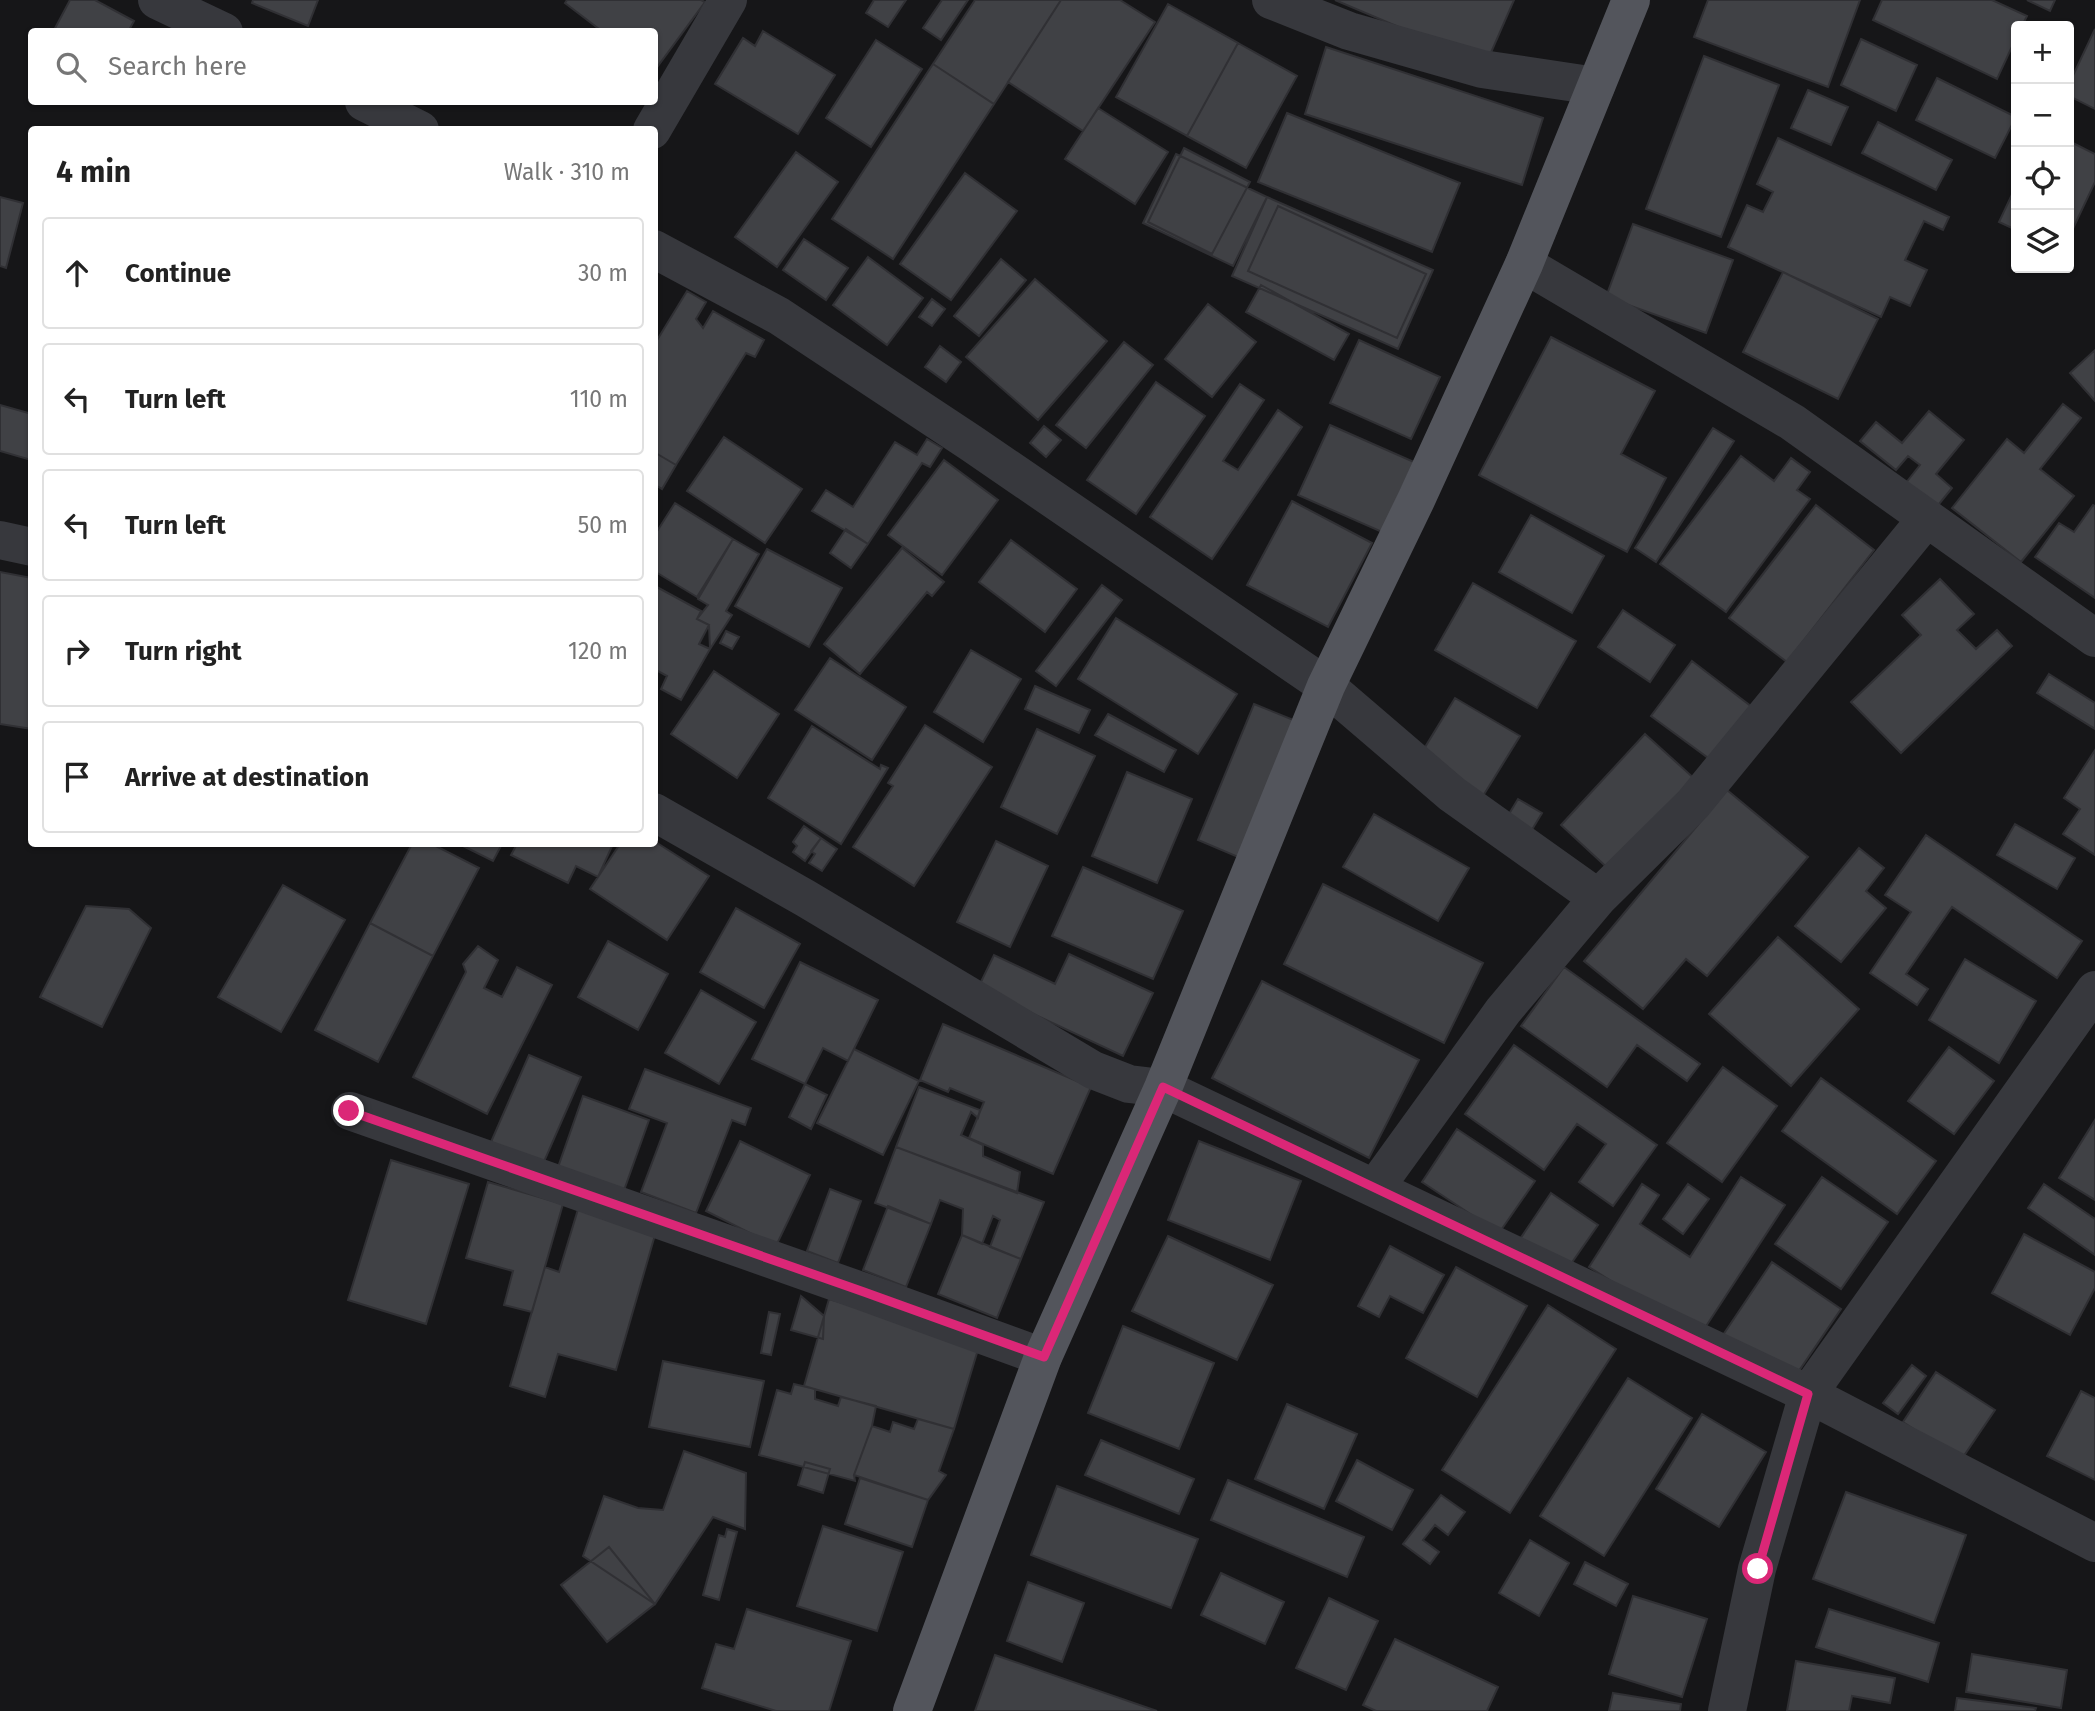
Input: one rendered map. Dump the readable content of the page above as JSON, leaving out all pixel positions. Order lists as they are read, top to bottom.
{
  "page": {
    "map_buttons": ["+", "−"],
    "search": "Search here",
    "heading": ["4 min", "Walk · 310 m"],
    "list": [
      ["Continue", "30 m"],
      ["Turn left", "110 m"],
      ["Turn left", "50 m"],
      ["Turn right", "120 m"],
      "Arrive at destination"
    ]
  }
}
